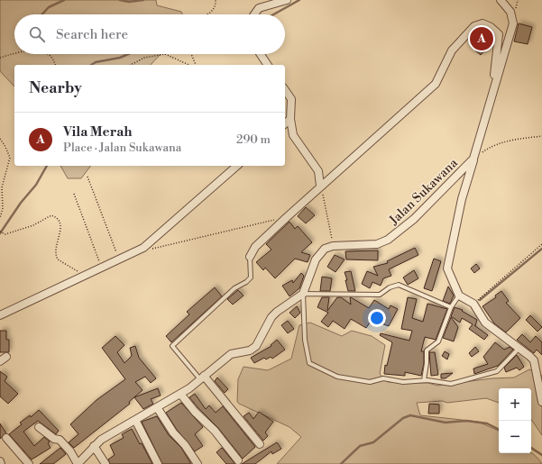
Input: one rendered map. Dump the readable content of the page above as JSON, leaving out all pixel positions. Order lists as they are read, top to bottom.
{
  "streets": {
    "street": ["Jalan Sukawana"]
  },
  "page": {
    "search": "Search here",
    "pins": "A",
    "heading": "Nearby",
    "list": [
      {
        "mark": "A",
        "name": "Vila Merah",
        "note": "Place · Jalan Sukawana",
        "value": "290 m"
      }
    ],
    "map_buttons": ["+", "−"]
  }
}
